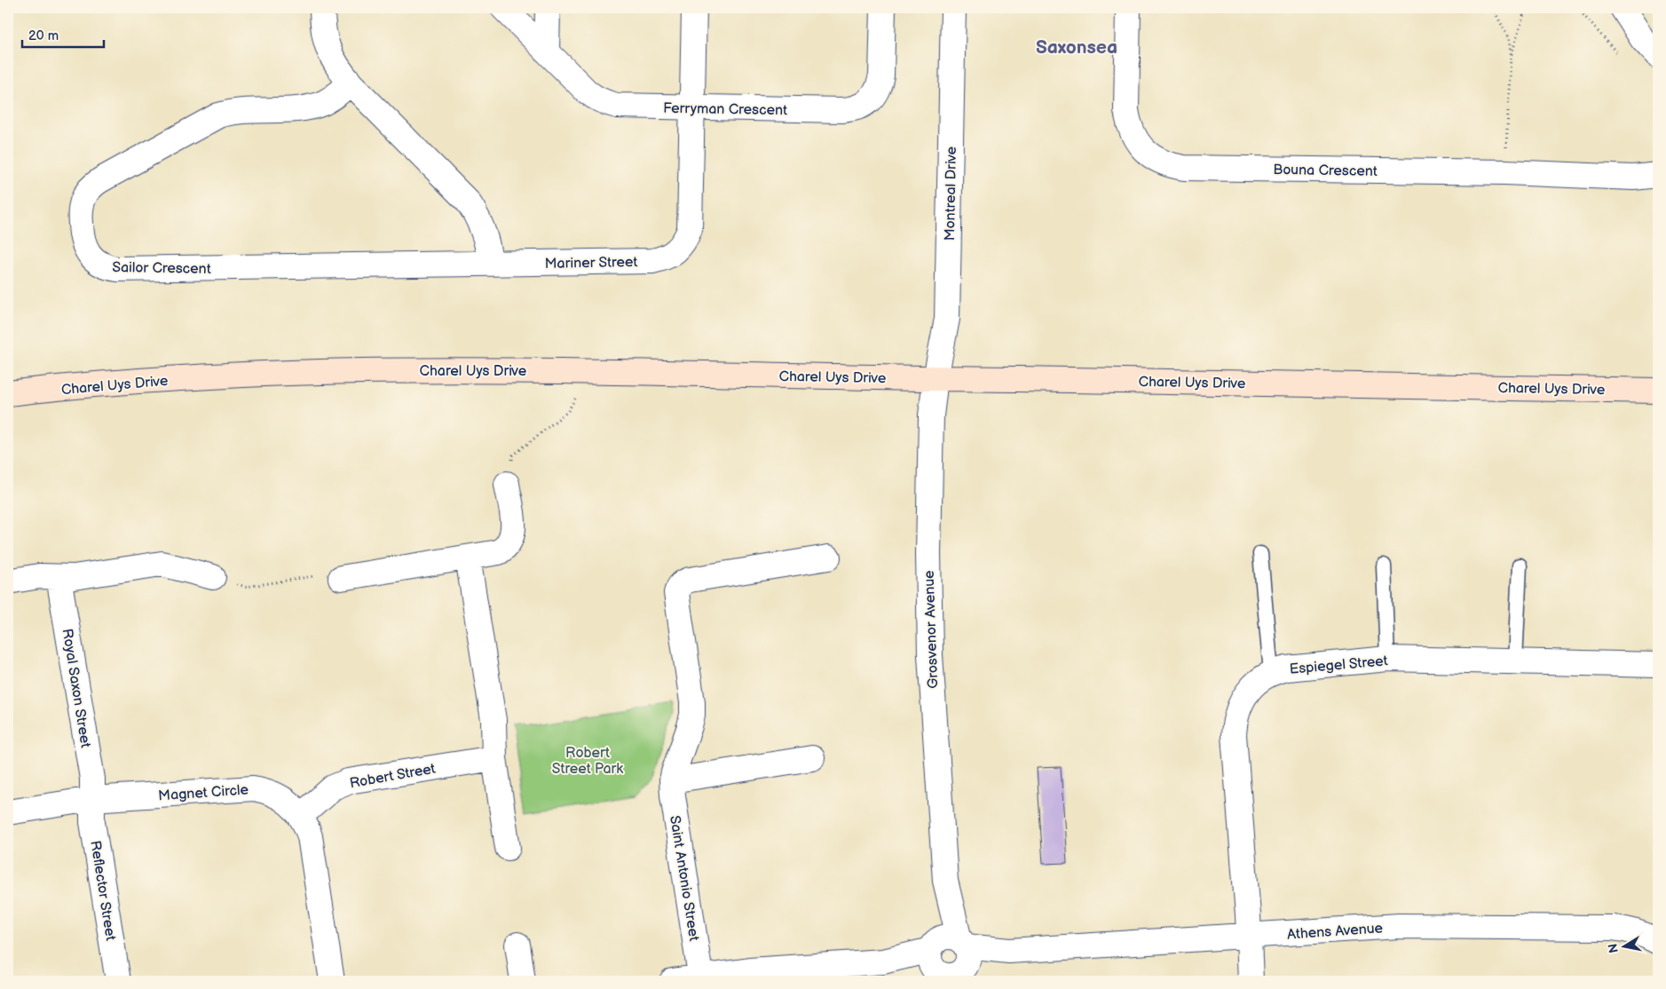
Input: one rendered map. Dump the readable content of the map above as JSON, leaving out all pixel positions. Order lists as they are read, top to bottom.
{
  "streets": {
    "main road": ["Charel Uys Drive"],
    "street": [
      "Ferryman Crescent",
      "Bouna Crescent",
      "Montreal Drive",
      "Mariner Street",
      "Sailor Crescent",
      "Grosvenor Avenue",
      "Espiegel Street",
      "Royal Saxon Street",
      "Robert Street",
      "Magnet Circle",
      "Saint Antonio Street",
      "Reflector Street",
      "Athens Avenue"
    ]
  },
  "crossings": [
    ["Ferryman Crescent", "Mariner Street"],
    ["Montreal Drive", "Charel Uys Drive"],
    ["Montreal Drive", "Grosvenor Avenue"],
    ["Mariner Street", "Sailor Crescent"],
    ["Charel Uys Drive", "Grosvenor Avenue"],
    ["Grosvenor Avenue", "Athens Avenue"],
    ["Espiegel Street", "Athens Avenue"],
    ["Royal Saxon Street", "Magnet Circle"],
    ["Royal Saxon Street", "Reflector Street"],
    ["Robert Street", "Magnet Circle"],
    ["Magnet Circle", "Reflector Street"]
  ],
  "districts": ["Saxonsea"],
  "parks": ["Robert Street Park"],
  "scale_bar": "20 m",
  "north": "left"
}
